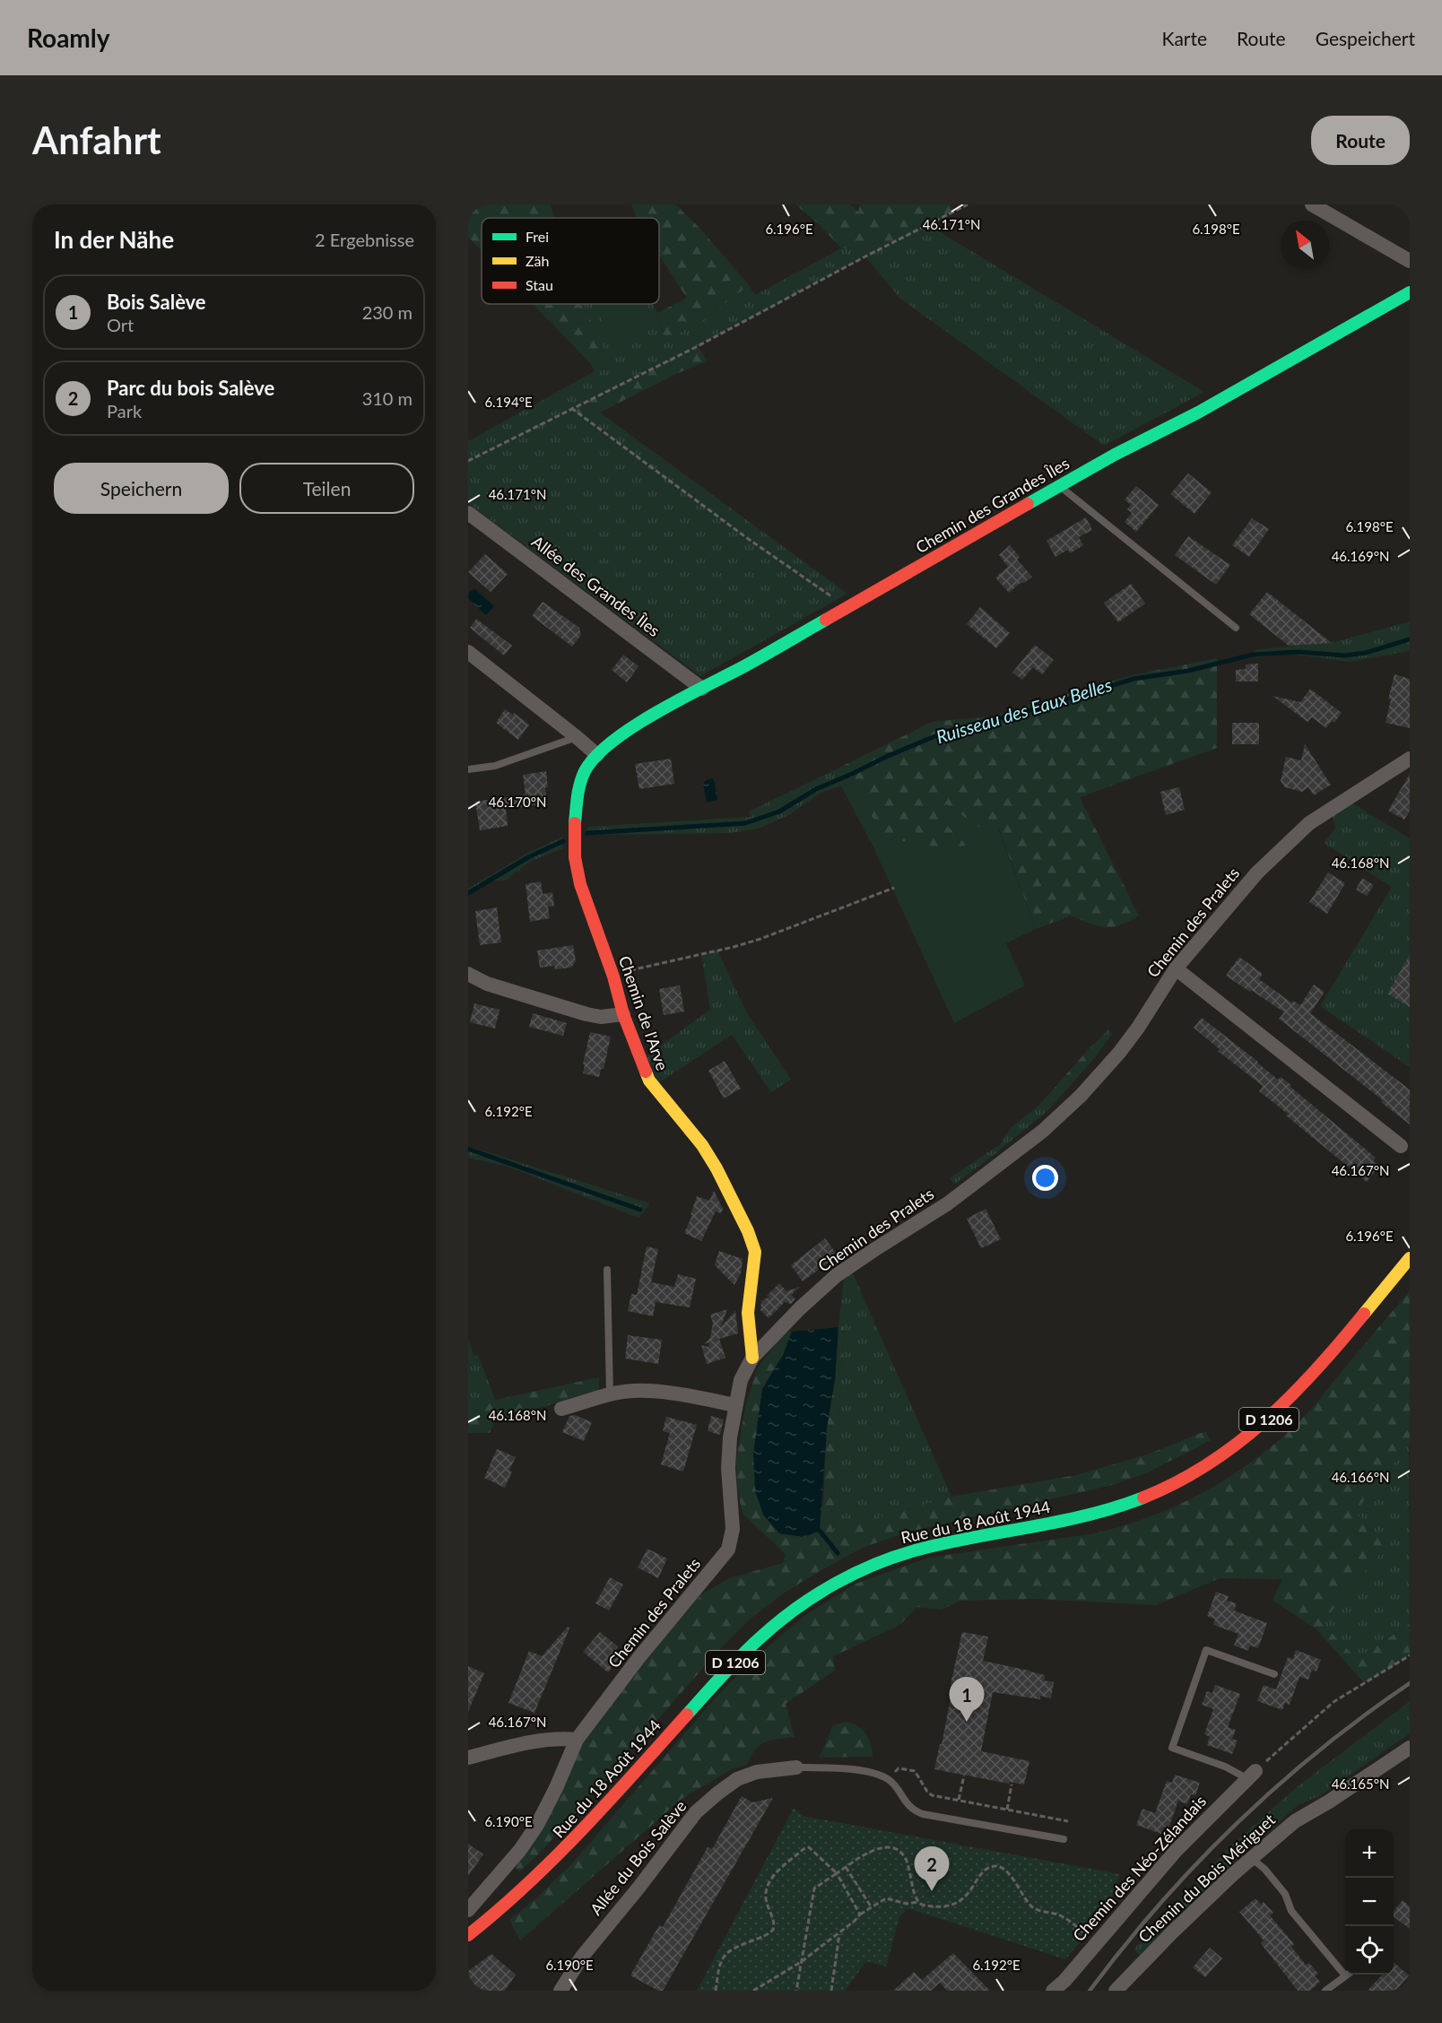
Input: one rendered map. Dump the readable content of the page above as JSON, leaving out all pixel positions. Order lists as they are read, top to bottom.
{
  "streets": {
    "street": [
      "Chemin des Grandes Îles",
      "Allée des Grandes Îles",
      "Chemin des Pralets",
      "Chemin de l'Arve",
      "D 1206",
      "Rue du 18 Août 1944",
      "Allée du Bois Salève",
      "Chemin des Néo-Zélandais",
      "Chemin du Bois Mériguet"
    ]
  },
  "crossings": [
    ["Chemin des Grandes Îles", "Allée des Grandes Îles"],
    ["Chemin des Grandes Îles", "Chemin de l'Arve"],
    ["Chemin des Pralets", "Chemin de l'Arve"]
  ],
  "water": ["Ruisseau des Eaux Belles"],
  "legend": ["Frei", "Zäh", "Stau"],
  "north": "top left",
  "page": {
    "header": "Roamly",
    "nav": ["Karte", "Route", "Gespeichert"],
    "buttons": [
      "Route",
      ["Speichern", "Teilen"]
    ],
    "title": "Anfahrt",
    "heading": ["In der Nähe", "2 Ergebnisse"],
    "list": [
      {
        "mark": "1",
        "name": "Bois Salève",
        "note": "Ort",
        "value": "230 m"
      },
      {
        "mark": "2",
        "name": "Parc du bois Salève",
        "note": "Park",
        "value": "310 m"
      }
    ],
    "pins": ["1", "2"],
    "map_buttons": ["+", "−"]
  },
  "coordinates": [
    "46.171°N",
    "6.198°E",
    "6.196°E",
    "6.194°E",
    "46.169°N",
    "46.170°N",
    "46.168°N",
    "6.192°E",
    "46.167°N",
    "46.166°N",
    "46.165°N",
    "6.190°E"
  ]
}
